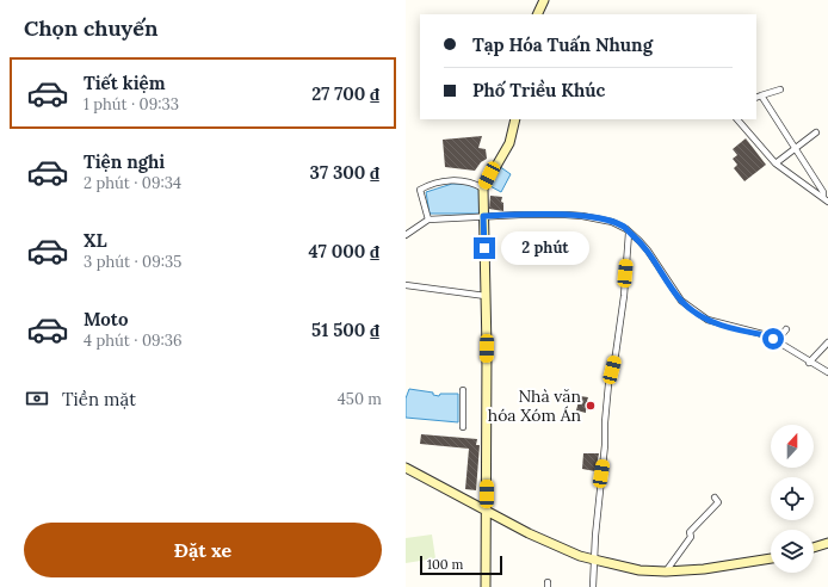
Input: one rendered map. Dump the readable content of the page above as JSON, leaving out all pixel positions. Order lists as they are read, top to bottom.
{
  "places": ["Nhà văn hóa Xóm Án"],
  "scale_bar": "100 m",
  "north": "top",
  "page": {
    "heading": "Chọn chuyến",
    "banner": ["Tạp Hóa Tuấn Nhung", "Phố Triều Khúc"],
    "list": [
      {
        "name": "Tiết kiệm",
        "note": "1 phút · 09:33",
        "value": "27 700 ₫"
      },
      {
        "name": "Tiện nghi",
        "note": "2 phút · 09:34",
        "value": "37 300 ₫"
      },
      {
        "name": "XL",
        "note": "3 phút · 09:35",
        "value": "47 000 ₫"
      },
      {
        "name": "Moto",
        "note": "4 phút · 09:36",
        "value": "51 500 ₫"
      }
    ],
    "bubble": "2 phút",
    "pay": ["Tiền mặt", "450 m"],
    "buttons": "Đặt xe",
    "scale": "100 m"
  }
}
